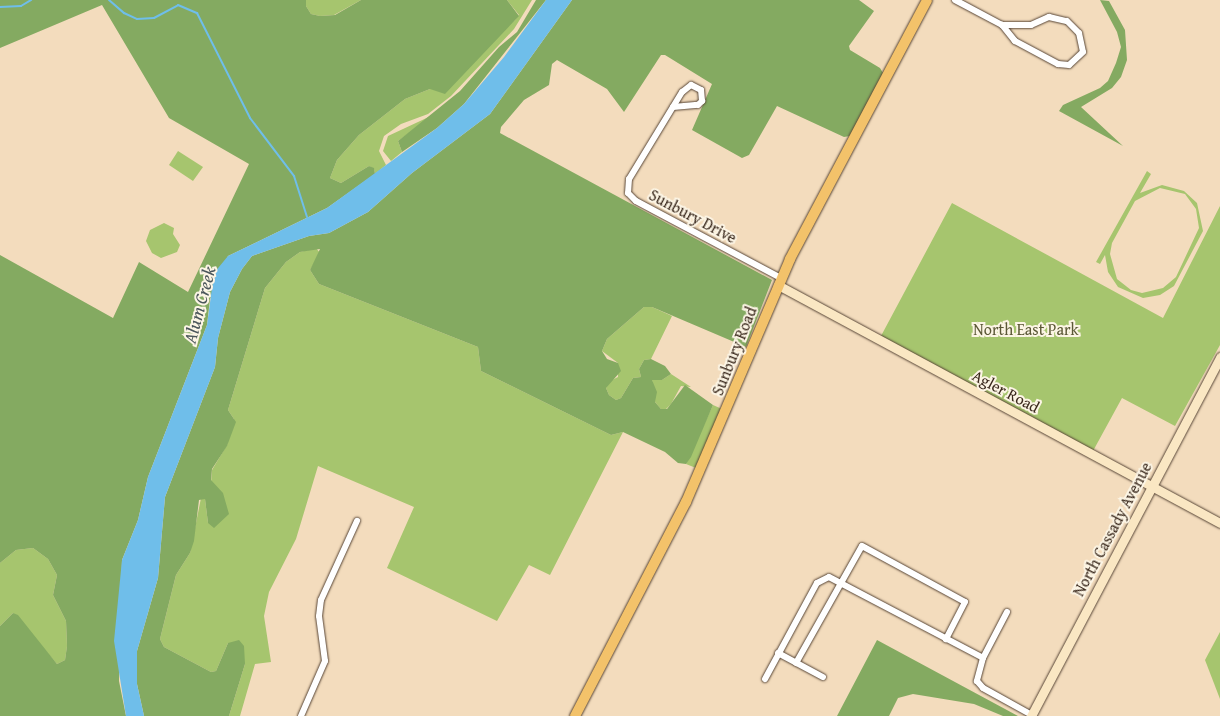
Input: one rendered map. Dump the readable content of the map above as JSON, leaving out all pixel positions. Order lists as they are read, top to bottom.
{
  "streets": {
    "main road": ["Sunbury Road", "Agler Road", "North Cassady Avenue"],
    "street": ["Sunbury Drive"]
  },
  "crossings": [
    ["Sunbury Drive", "Sunbury Road"],
    ["Sunbury Drive", "Agler Road"],
    ["Sunbury Road", "Agler Road"],
    ["Agler Road", "North Cassady Avenue"]
  ],
  "water": ["Alum Creek"],
  "parks": ["North East Park"]
}
